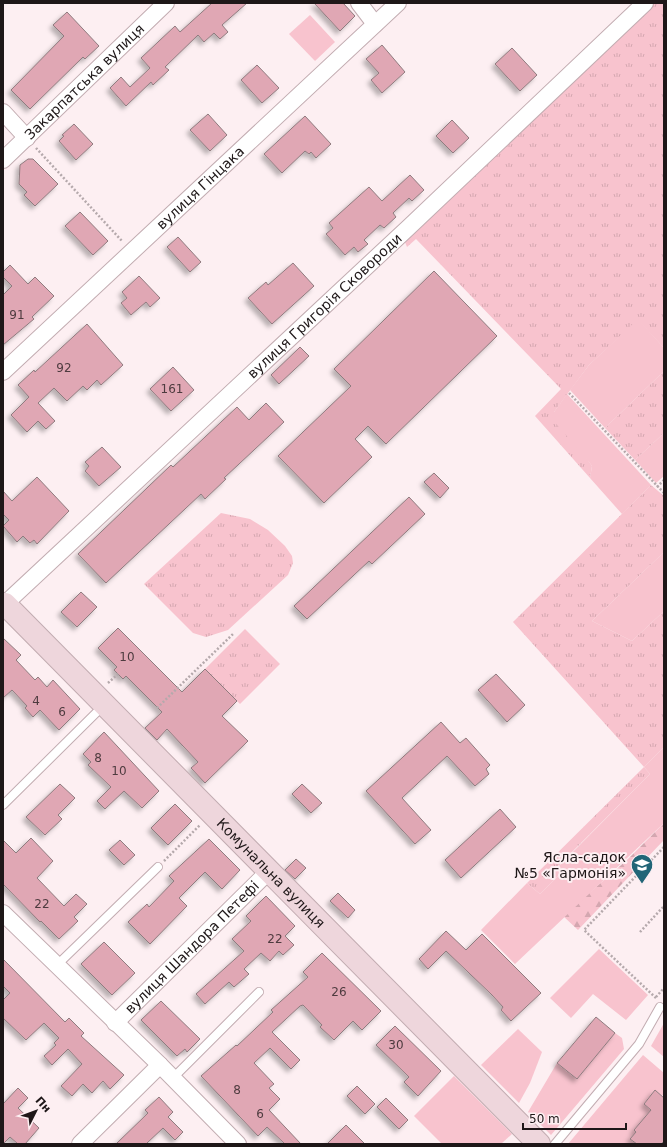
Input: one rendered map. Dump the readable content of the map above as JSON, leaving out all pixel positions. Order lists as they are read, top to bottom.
{
  "streets": {
    "main road": ["Комунальна вулиця"],
    "street": [
      "Закарпатська вулиця",
      "вулиця Гінцака",
      "вулиця Григорія Сковороди",
      "вулиця Шандора Петефі"
    ]
  },
  "crossings": [
    ["вулиця Григорія Сковороди", "Комунальна вулиця"],
    ["Комунальна вулиця", "вулиця Шандора Петефі"]
  ],
  "places": {
    "school or university": ["Ясла-садок №5 «Гармонія»"]
  },
  "house_numbers": [
    "91",
    "92",
    "161",
    "10",
    "4",
    "6",
    "8",
    "10",
    "22",
    "22",
    "26",
    "30",
    "8",
    "6"
  ],
  "scale_bar": "50 m",
  "north": "top right"
}
